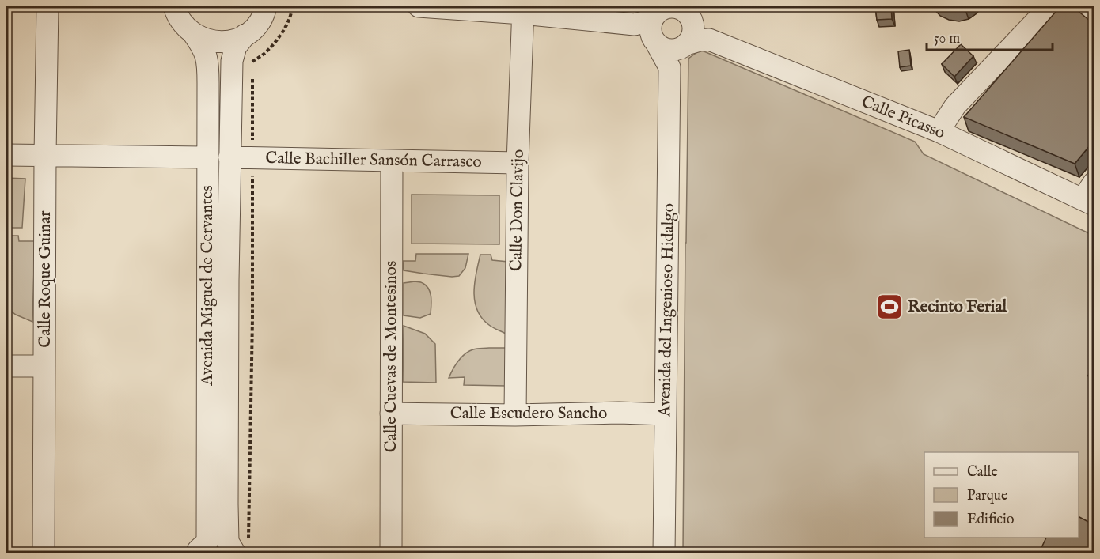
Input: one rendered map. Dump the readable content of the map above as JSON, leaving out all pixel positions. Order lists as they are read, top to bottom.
{
  "streets": {
    "street": [
      "Calle Picasso",
      "Calle Bachiller Sansón Carrasco",
      "Calle Don Clavijo",
      "Calle Roque Guinar",
      "Avenida Miguel de Cervantes",
      "Avenida del Ingenioso Hidalgo",
      "Calle Cuevas de Montesinos",
      "Calle Escudero Sancho"
    ]
  },
  "crossings": [
    ["Calle Picasso", "Avenida del Ingenioso Hidalgo"],
    ["Calle Bachiller Sansón Carrasco", "Calle Don Clavijo"],
    ["Calle Bachiller Sansón Carrasco", "Avenida Miguel de Cervantes"],
    ["Calle Bachiller Sansón Carrasco", "Calle Cuevas de Montesinos"],
    ["Calle Don Clavijo", "Calle Escudero Sancho"],
    ["Avenida del Ingenioso Hidalgo", "Calle Escudero Sancho"],
    ["Calle Cuevas de Montesinos", "Calle Escudero Sancho"]
  ],
  "places": {
    "sports": ["Recinto Ferial"]
  },
  "legend": ["Calle", "Parque", "Edificio"],
  "scale_bar": "50 m"
}
